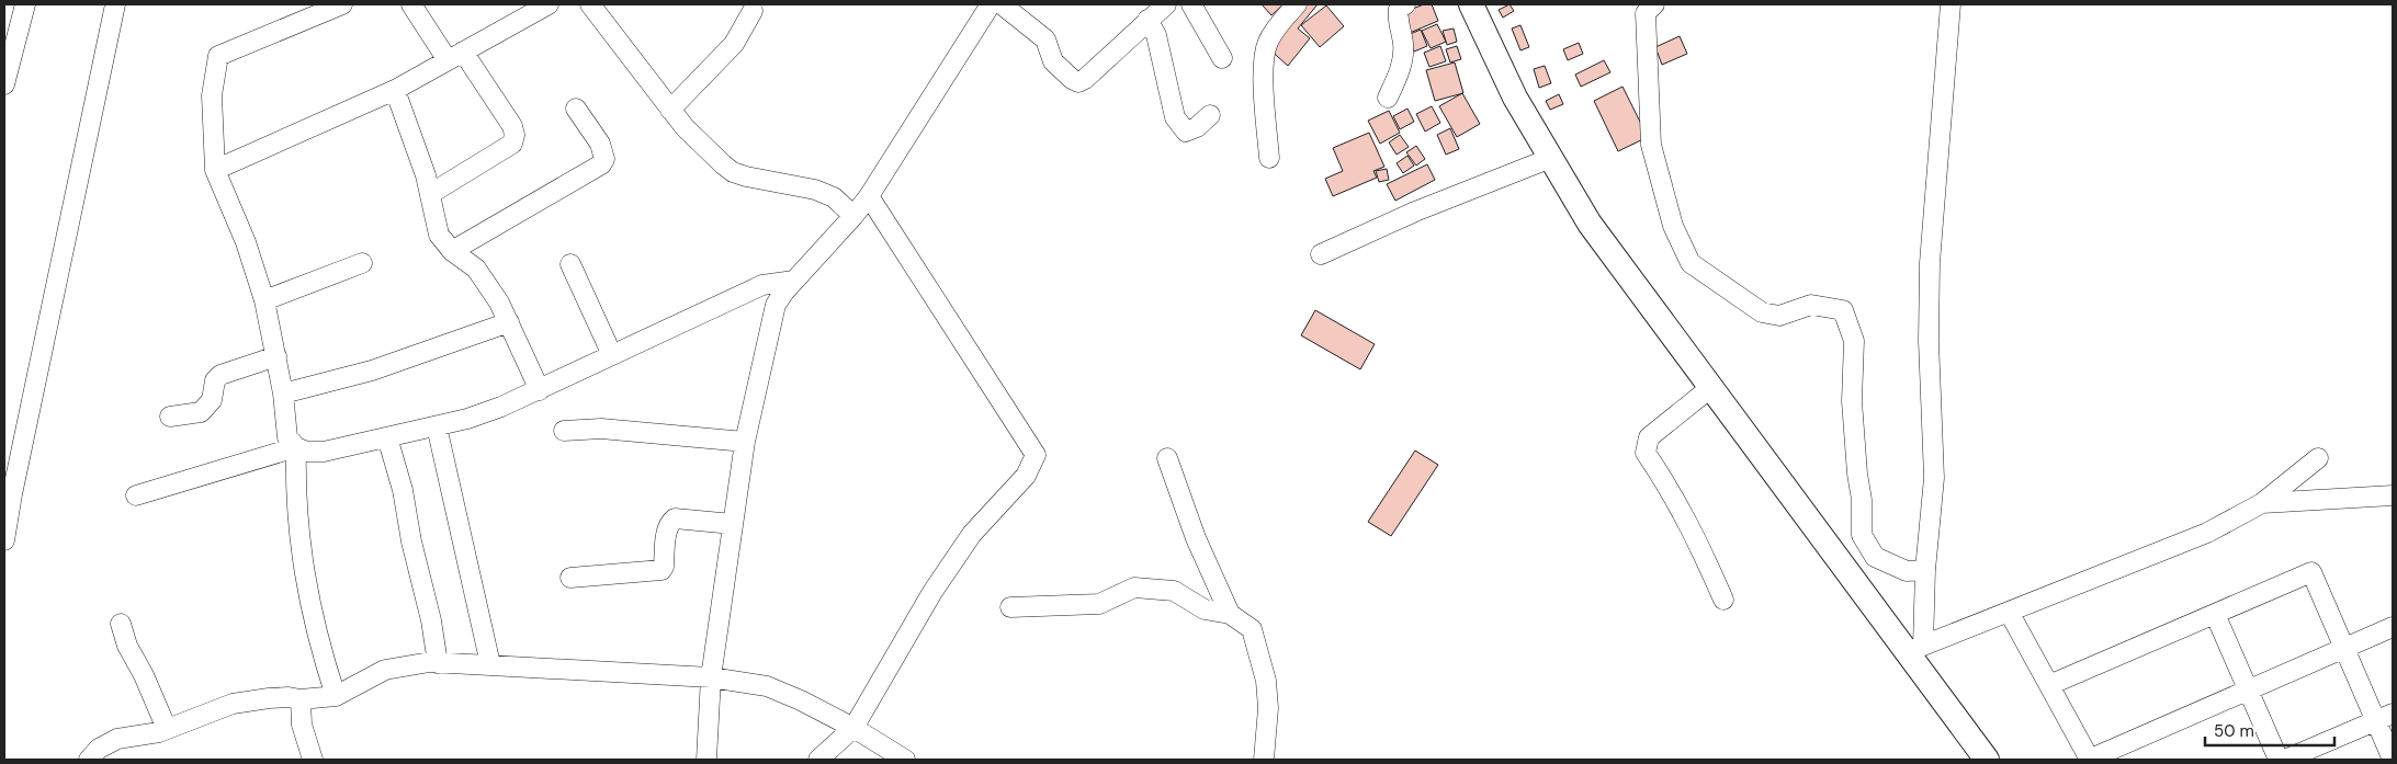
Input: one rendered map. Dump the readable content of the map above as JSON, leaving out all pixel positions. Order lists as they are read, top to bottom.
{
  "scale_bar": "50 m"
}
